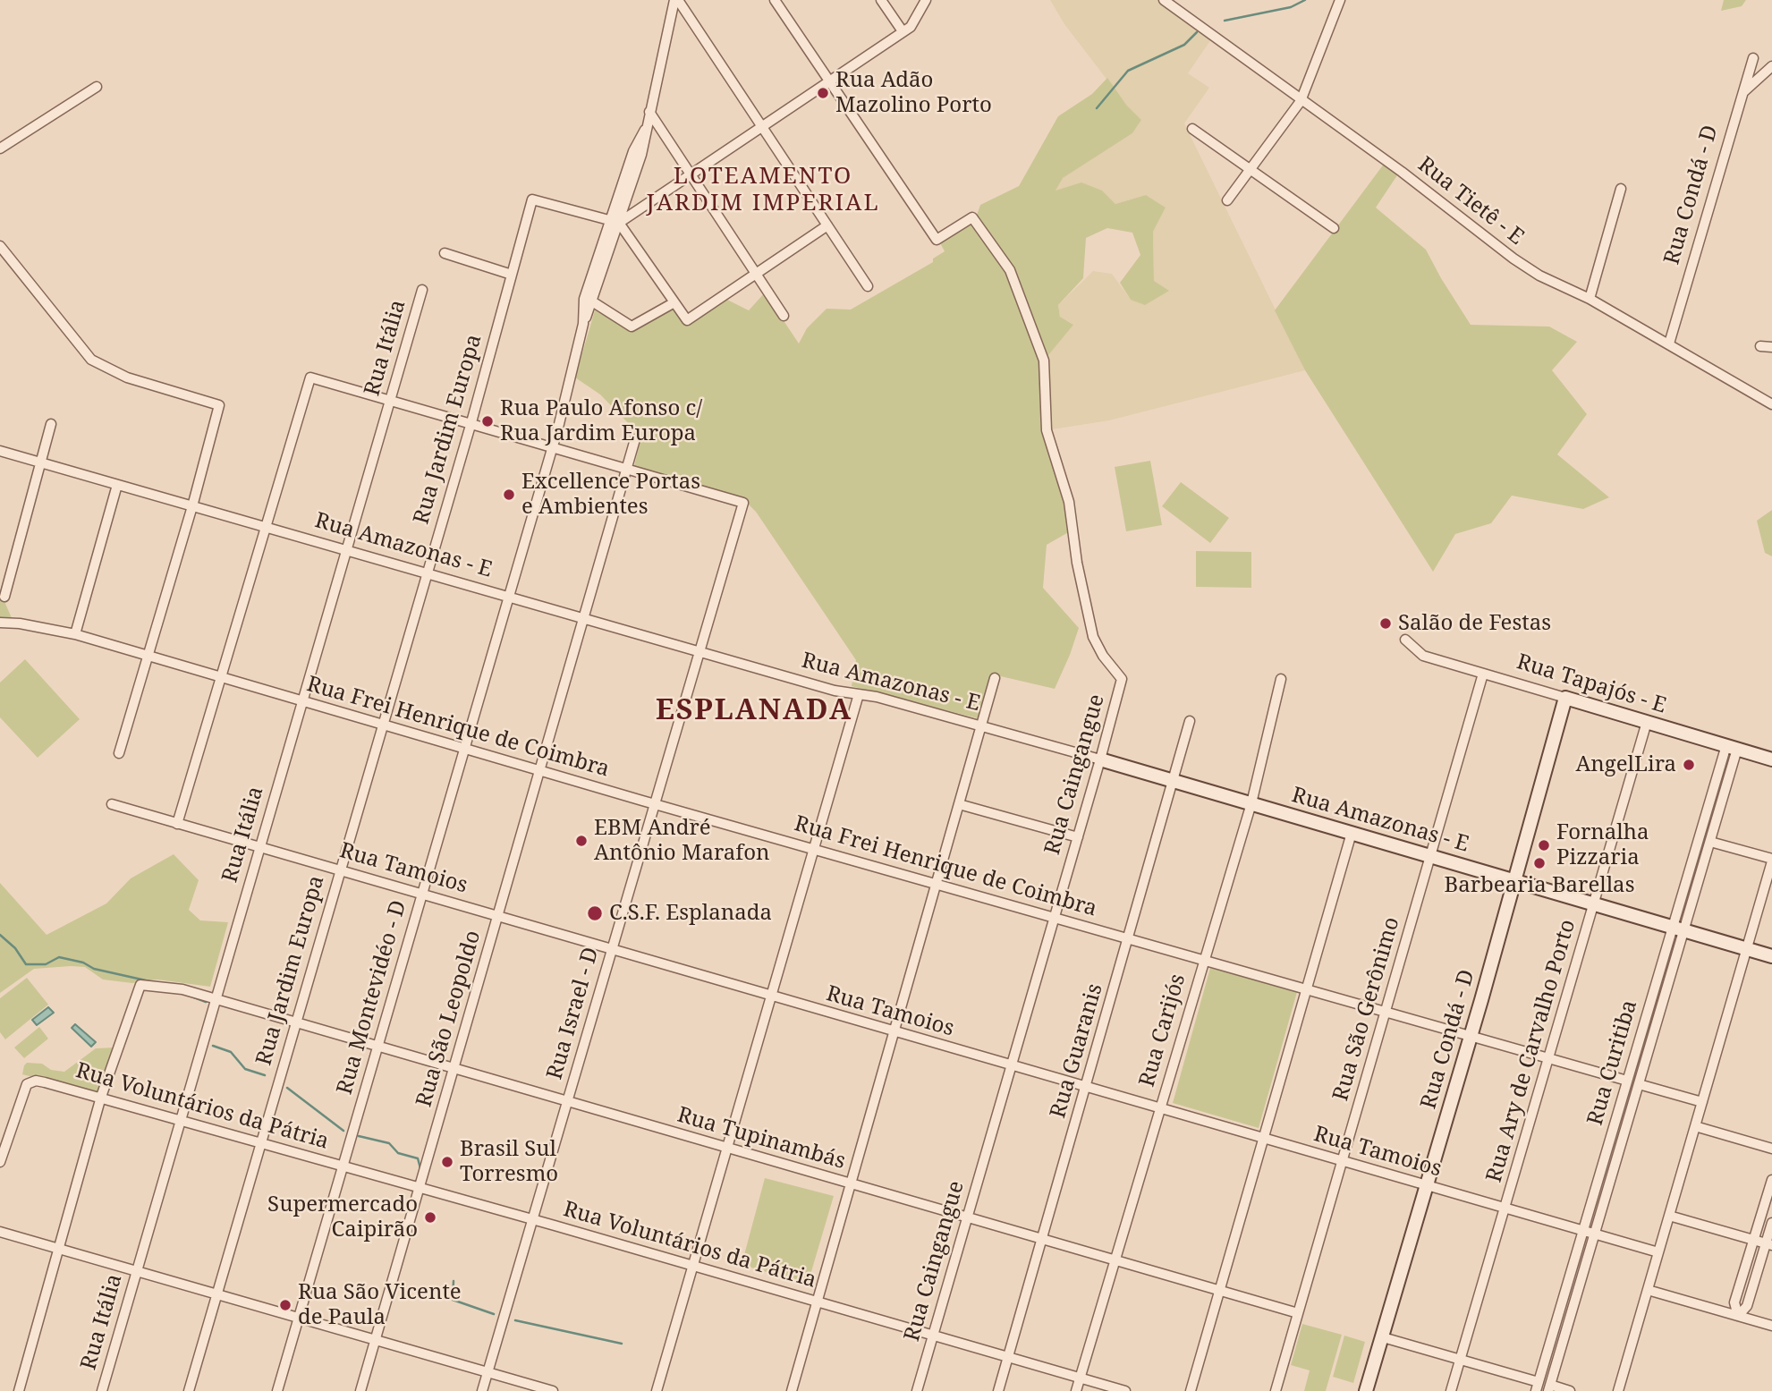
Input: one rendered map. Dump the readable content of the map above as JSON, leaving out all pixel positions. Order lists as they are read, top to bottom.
{
  "streets": {
    "street": [
      "Rua Condá - D",
      "Rua Tietê - E",
      "Rua Itália",
      "Rua Jardim Europa",
      "Rua Amazonas - E",
      "Rua Tapajós - E",
      "Rua Frei Henrique de Coimbra",
      "Rua Caingangue",
      "Rua Tamoios",
      "Rua Montevidéo - D",
      "Rua São Gerônimo",
      "Rua Israel - D",
      "Rua São Leopoldo",
      "Rua Carijós",
      "Rua Guaranis",
      "Rua Ary de Carvalho Porto",
      "Rua Curitiba",
      "Rua Voluntários da Pátria",
      "Rua Tupinambás"
    ]
  },
  "crossings": [
    ["Rua Condá - D", "Rua Tietê - E"],
    ["Rua Condá - D", "Rua Amazonas - E"],
    ["Rua Condá - D", "Rua Tapajós - E"],
    ["Rua Condá - D", "Rua Frei Henrique de Coimbra"],
    ["Rua Condá - D", "Rua Tamoios"],
    ["Rua Itália", "Rua Amazonas - E"],
    ["Rua Itália", "Rua Frei Henrique de Coimbra"],
    ["Rua Itália", "Rua Tamoios"],
    ["Rua Itália", "Rua Voluntários da Pátria"],
    ["Rua Itália", "Rua Tupinambás"],
    ["Rua Jardim Europa", "Rua Amazonas - E"],
    ["Rua Jardim Europa", "Rua Frei Henrique de Coimbra"],
    ["Rua Jardim Europa", "Rua Tamoios"],
    ["Rua Jardim Europa", "Rua Montevidéo - D"],
    ["Rua Jardim Europa", "Rua Voluntários da Pátria"],
    ["Rua Jardim Europa", "Rua Tupinambás"],
    ["Rua Amazonas - E", "Rua Caingangue"],
    ["Rua Amazonas - E", "Rua Montevidéo - D"],
    ["Rua Amazonas - E", "Rua São Gerônimo"],
    ["Rua Amazonas - E", "Rua Israel - D"],
    ["Rua Amazonas - E", "Rua São Leopoldo"],
    ["Rua Amazonas - E", "Rua Carijós"],
    ["Rua Amazonas - E", "Rua Guaranis"],
    ["Rua Amazonas - E", "Rua Ary de Carvalho Porto"],
    ["Rua Amazonas - E", "Rua Curitiba"],
    ["Rua Tapajós - E", "Rua São Gerônimo"],
    ["Rua Tapajós - E", "Rua Ary de Carvalho Porto"],
    ["Rua Tapajós - E", "Rua Curitiba"],
    ["Rua Frei Henrique de Coimbra", "Rua Caingangue"],
    ["Rua Frei Henrique de Coimbra", "Rua Montevidéo - D"],
    ["Rua Frei Henrique de Coimbra", "Rua São Gerônimo"],
    ["Rua Frei Henrique de Coimbra", "Rua Israel - D"],
    ["Rua Frei Henrique de Coimbra", "Rua São Leopoldo"],
    ["Rua Frei Henrique de Coimbra", "Rua Carijós"],
    ["Rua Frei Henrique de Coimbra", "Rua Guaranis"],
    ["Rua Frei Henrique de Coimbra", "Rua Ary de Carvalho Porto"],
    ["Rua Frei Henrique de Coimbra", "Rua Curitiba"],
    ["Rua Caingangue", "Rua Tamoios"],
    ["Rua Caingangue", "Rua Voluntários da Pátria"],
    ["Rua Caingangue", "Rua Tupinambás"],
    ["Rua Tamoios", "Rua Montevidéo - D"],
    ["Rua Tamoios", "Rua São Gerônimo"],
    ["Rua Tamoios", "Rua Israel - D"],
    ["Rua Tamoios", "Rua São Leopoldo"],
    ["Rua Tamoios", "Rua Carijós"],
    ["Rua Tamoios", "Rua Guaranis"],
    ["Rua Tamoios", "Rua Ary de Carvalho Porto"],
    ["Rua Tamoios", "Rua Curitiba"],
    ["Rua Montevidéo - D", "Rua Voluntários da Pátria"],
    ["Rua Montevidéo - D", "Rua Tupinambás"],
    ["Rua São Gerônimo", "Rua Tupinambás"],
    ["Rua Israel - D", "Rua São Leopoldo"],
    ["Rua Israel - D", "Rua Voluntários da Pátria"],
    ["Rua Israel - D", "Rua Tupinambás"],
    ["Rua São Leopoldo", "Rua Voluntários da Pátria"],
    ["Rua São Leopoldo", "Rua Tupinambás"],
    ["Rua Carijós", "Rua Voluntários da Pátria"],
    ["Rua Carijós", "Rua Tupinambás"],
    ["Rua Guaranis", "Rua Voluntários da Pátria"],
    ["Rua Guaranis", "Rua Tupinambás"],
    ["Rua Voluntários da Pátria", "Rua Tupinambás"]
  ],
  "districts": ["LOTEAMENTO JARDIM IMPERIAL", "ESPLANADA"],
  "places": [
    "Rua Adão Mazolino Porto",
    "Rua Paulo Afonso c/ Rua Jardim Europa",
    "Excellence Portas e Ambientes",
    "Salão de Festas",
    "AngelLira",
    "EBM André Antônio Marafon",
    "Fornalha Pizzaria",
    "Barbearia Barellas",
    "C.S.F. Esplanada",
    "Brasil Sul Torresmo",
    "Supermercado Caipirão",
    "Rua São Vicente de Paula"
  ]
}
